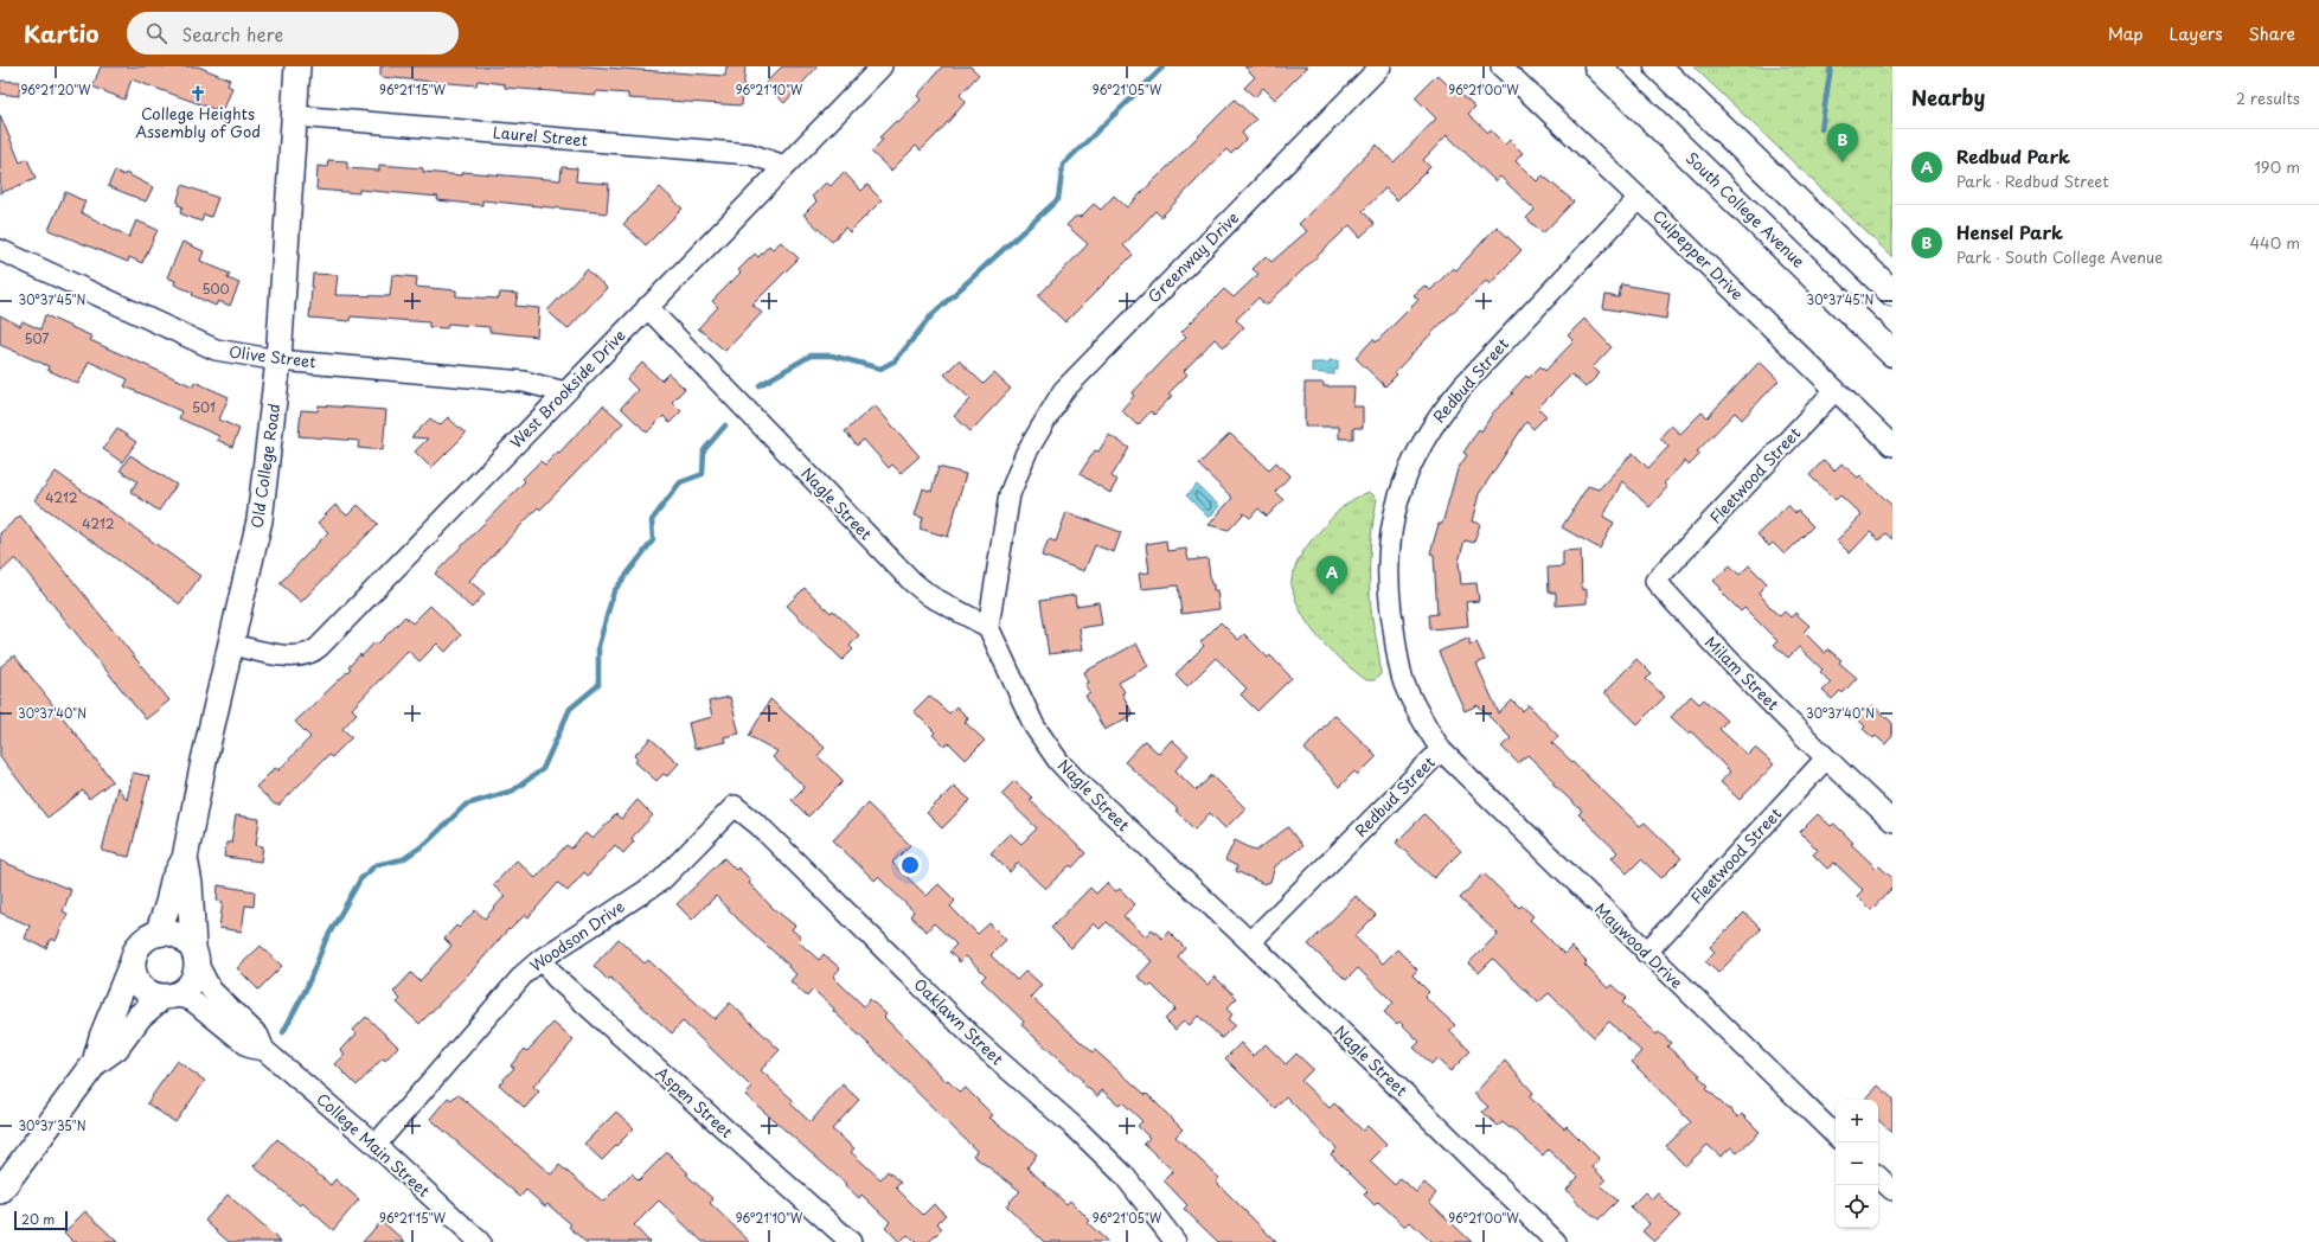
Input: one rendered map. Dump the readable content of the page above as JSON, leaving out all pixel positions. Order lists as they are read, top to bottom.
{
  "streets": {
    "main road": ["South College Avenue"],
    "street": [
      "Laurel Street",
      "Culpepper Drive",
      "Greenway Drive",
      "Olive Street",
      "Redbud Street",
      "West Brookside Drive",
      "Old College Road",
      "Fleetwood Street",
      "Nagle Street",
      "Milam Street",
      "Woodson Drive",
      "Maywood Drive",
      "Oaklawn Street",
      "Aspen Street",
      "College Main Street"
    ]
  },
  "crossings": [
    ["Laurel Street", "West Brookside Drive"],
    ["Laurel Street", "Old College Road"],
    ["Culpepper Drive", "Redbud Street"],
    ["Culpepper Drive", "Fleetwood Street"],
    ["Greenway Drive", "Nagle Street"],
    ["Olive Street", "West Brookside Drive"],
    ["Olive Street", "Old College Road"],
    ["Redbud Street", "Nagle Street"],
    ["Redbud Street", "Maywood Drive"],
    ["West Brookside Drive", "Old College Road"],
    ["West Brookside Drive", "Nagle Street"],
    ["Old College Road", "College Main Street"],
    ["Fleetwood Street", "Milam Street"],
    ["Fleetwood Street", "Maywood Drive"],
    ["Woodson Drive", "Oaklawn Street"],
    ["Woodson Drive", "Aspen Street"],
    ["Woodson Drive", "College Main Street"]
  ],
  "places": {
    "church": ["College Heights Assembly of God"]
  },
  "house_numbers": [
    "500",
    "507",
    "501",
    "4212",
    "4212"
  ],
  "scale_bar": "20 m",
  "page": {
    "header": "Kartio",
    "search": "Search here",
    "nav": ["Map", "Layers", "Share"],
    "heading": ["Nearby", "2 results"],
    "pins": ["B", "A"],
    "list": [
      {
        "mark": "A",
        "name": "Redbud Park",
        "note": "Park · Redbud Street",
        "value": "190 m"
      },
      {
        "mark": "B",
        "name": "Hensel Park",
        "note": "Park · South College Avenue",
        "value": "440 m"
      }
    ],
    "map_buttons": ["+", "−"],
    "scale": "20 m"
  },
  "coordinates": [
    "96°21'20\"W",
    "96°21'15\"W",
    "96°21'10\"W",
    "96°21'05\"W",
    "96°21'00\"W",
    "30°37'45\"N",
    "30°37'40\"N",
    "30°37'35\"N"
  ]
}
